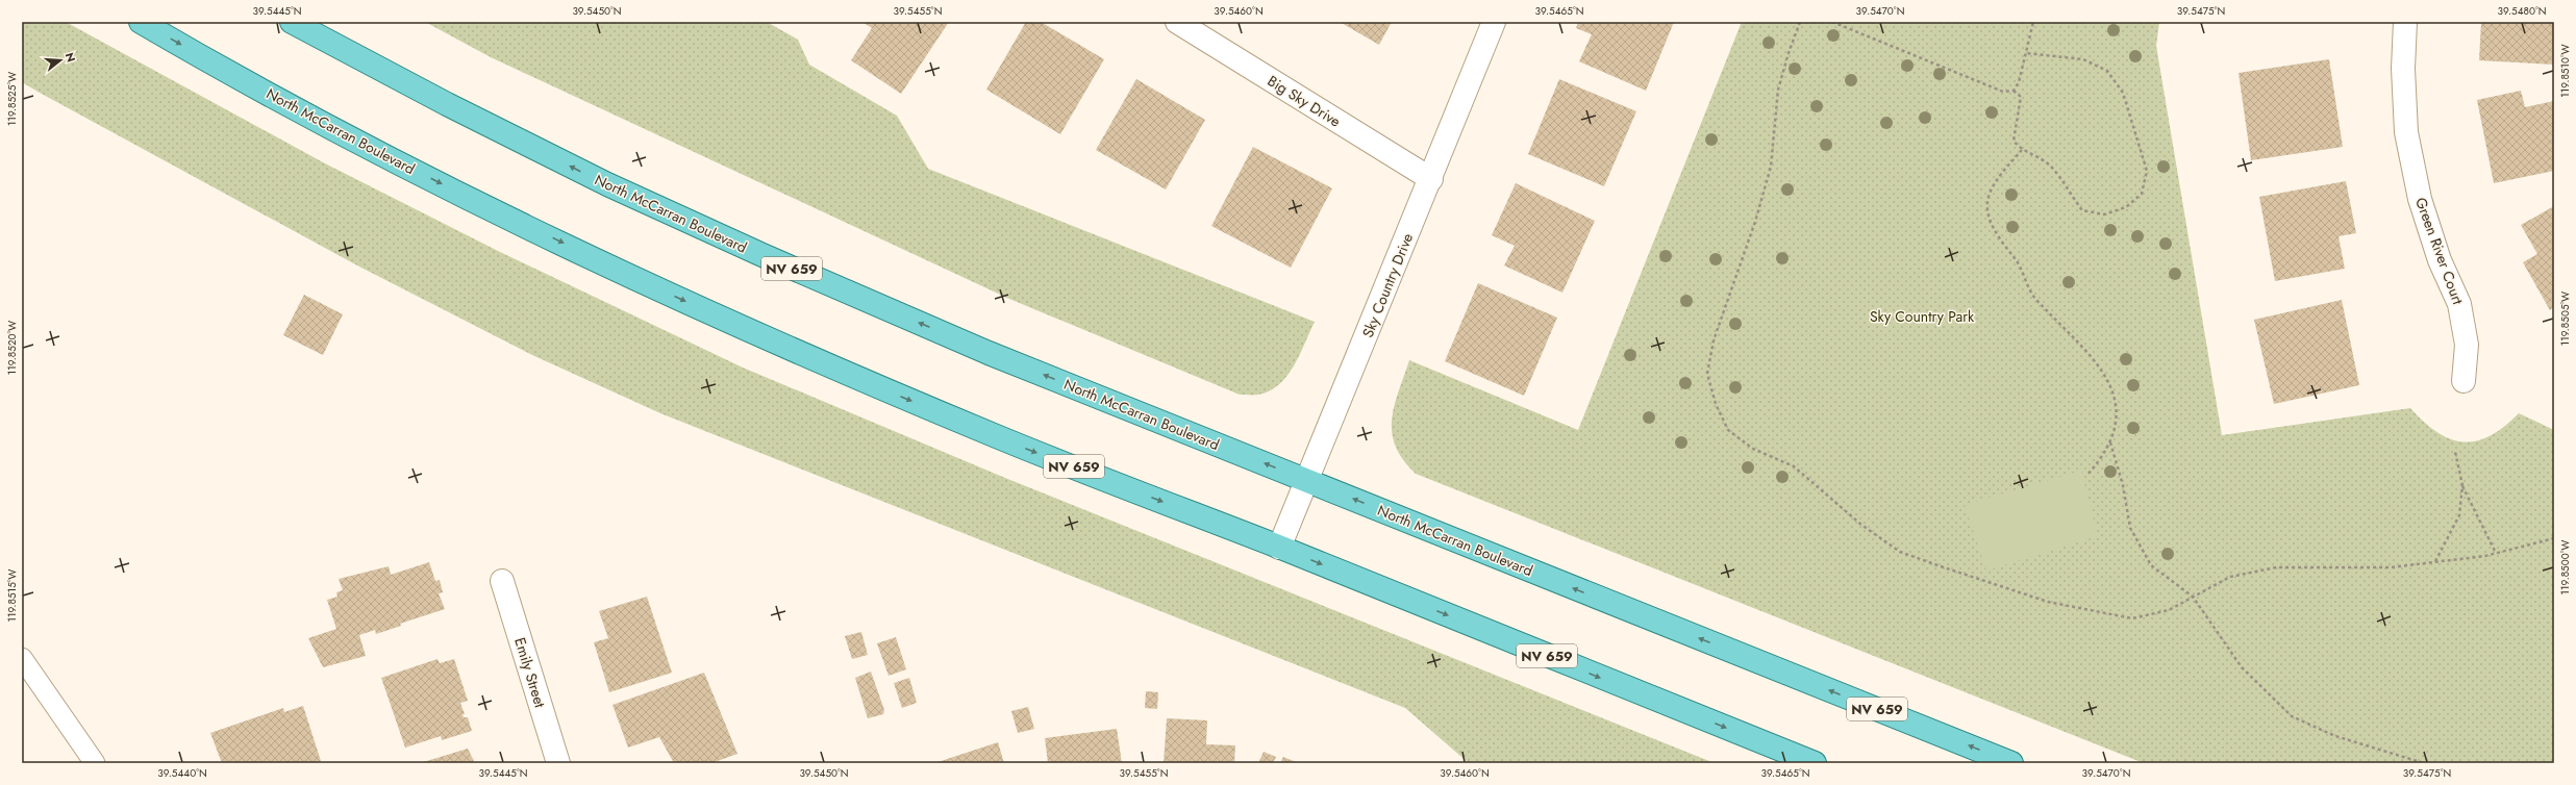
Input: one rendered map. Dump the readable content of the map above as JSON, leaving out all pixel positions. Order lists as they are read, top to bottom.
{
  "streets": {
    "main road": ["North McCarran Boulevard", "NV 659"],
    "street": [
      "Big Sky Drive",
      "Green River Court",
      "Sky Country Drive",
      "Emily Street"
    ]
  },
  "crossings": [
    ["Big Sky Drive", "Sky Country Drive"],
    ["North McCarran Boulevard", "Sky Country Drive"]
  ],
  "parks": ["Sky Country Park"],
  "north": "right",
  "coordinates": [
    "39.5445°N",
    "39.5450°N",
    "39.5455°N",
    "39.5460°N",
    "39.5465°N",
    "39.5470°N",
    "39.5475°N",
    "39.5480°N",
    "119.8510°W",
    "119.8525°W",
    "119.8505°W",
    "119.8520°W",
    "119.8500°W",
    "119.8515°W",
    "39.5440°N"
  ]
}
